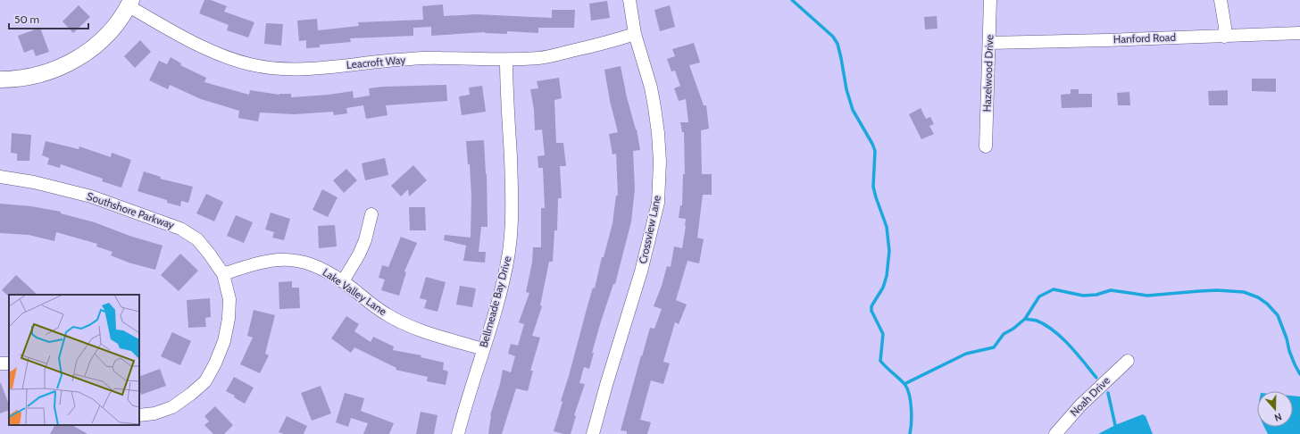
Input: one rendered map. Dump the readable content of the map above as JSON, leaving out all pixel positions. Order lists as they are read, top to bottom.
{
  "streets": {
    "street": [
      "Hanford Road",
      "Leacroft Way",
      "Hazelwood Drive",
      "Southshore Parkway",
      "Crossview Lane",
      "Lake Valley Lane",
      "Bellmeade Bay Drive",
      "Noah Drive"
    ]
  },
  "crossings": [
    ["Hanford Road", "Hazelwood Drive"],
    ["Leacroft Way", "Crossview Lane"],
    ["Leacroft Way", "Bellmeade Bay Drive"],
    ["Southshore Parkway", "Lake Valley Lane"],
    ["Lake Valley Lane", "Bellmeade Bay Drive"]
  ],
  "scale_bar": "50 m",
  "north": "bottom"
}
